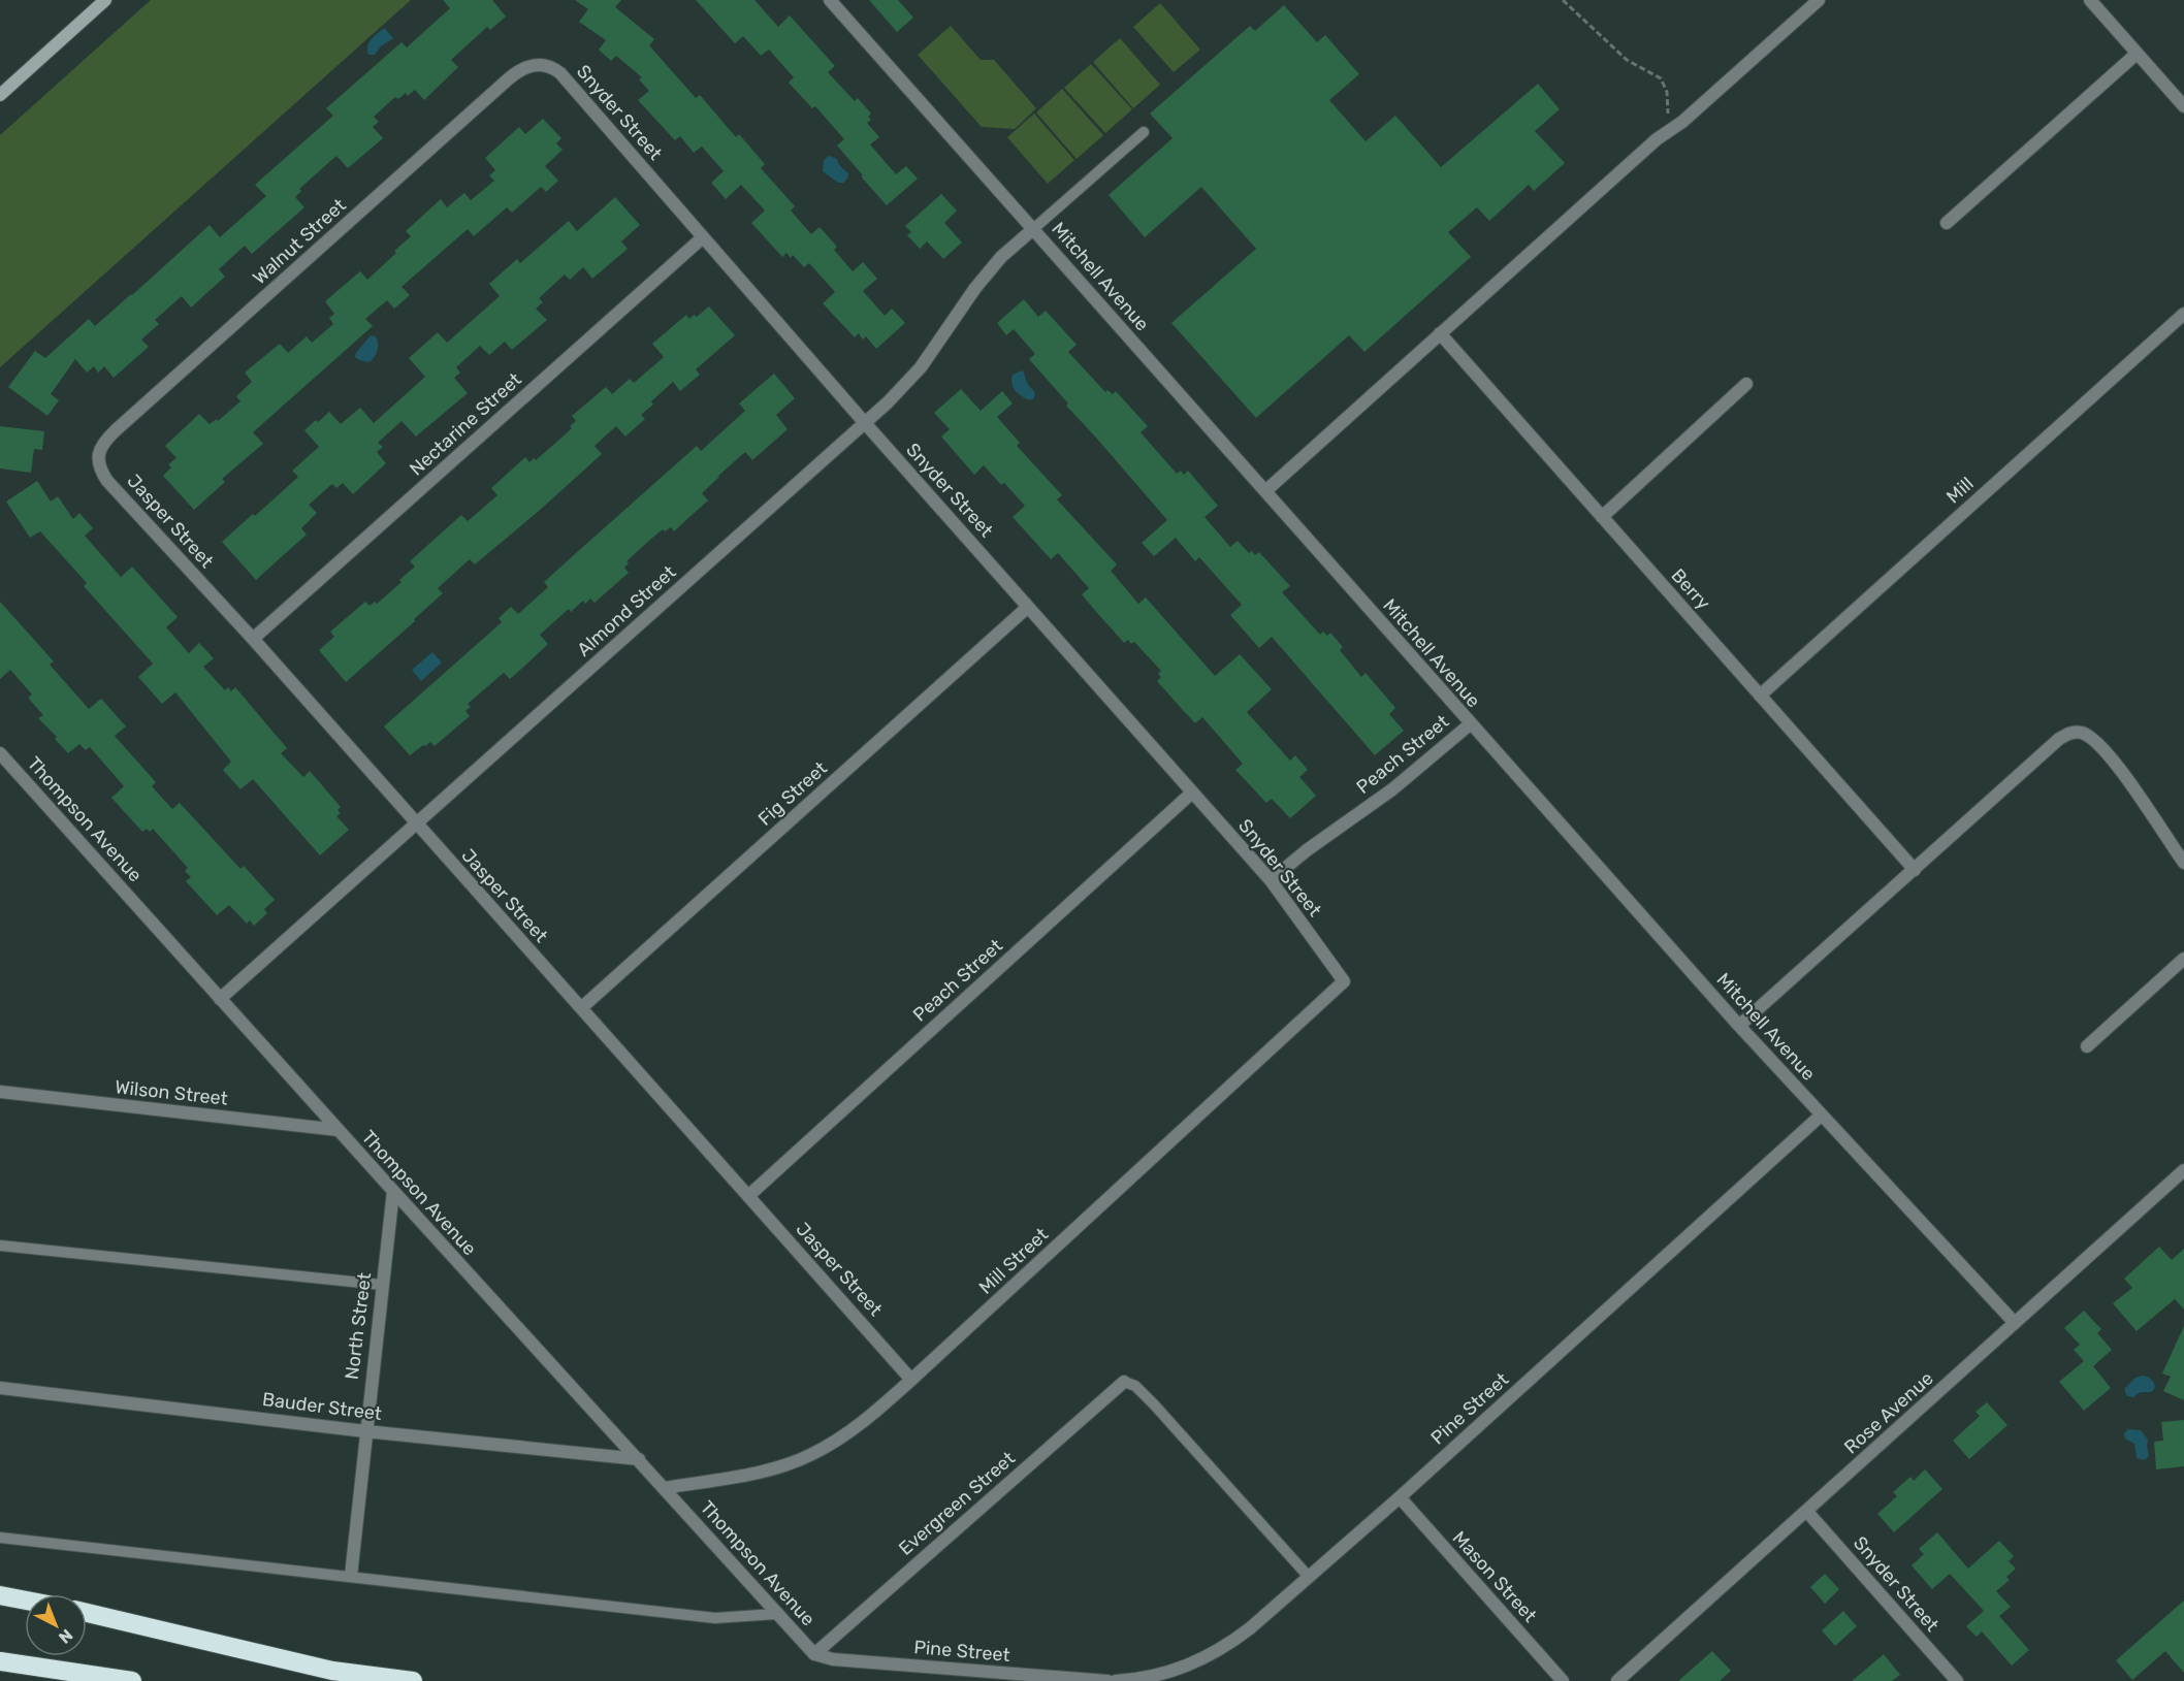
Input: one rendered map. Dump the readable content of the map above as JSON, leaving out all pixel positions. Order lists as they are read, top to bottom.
{
  "streets": {
    "street": [
      "Snyder Street",
      "Walnut Street",
      "Mitchell Avenue",
      "Nectarine Street",
      "Mill",
      "Jasper Street",
      "Berry",
      "Almond Street",
      "Peach Street",
      "Fig Street",
      "Thompson Avenue",
      "Wilson Street",
      "Mill Street",
      "North Street",
      "Bauder Street",
      "Pine Street",
      "Rose Avenue",
      "Evergreen Street",
      "Mason Street"
    ]
  },
  "crossings": [
    ["Snyder Street", "Walnut Street"],
    ["Snyder Street", "Nectarine Street"],
    ["Snyder Street", "Almond Street"],
    ["Snyder Street", "Peach Street"],
    ["Snyder Street", "Fig Street"],
    ["Snyder Street", "Mill Street"],
    ["Snyder Street", "Rose Avenue"],
    ["Walnut Street", "Jasper Street"],
    ["Mitchell Avenue", "Almond Street"],
    ["Mitchell Avenue", "Peach Street"],
    ["Mitchell Avenue", "Pine Street"],
    ["Mitchell Avenue", "Rose Avenue"],
    ["Nectarine Street", "Jasper Street"],
    ["Mill", "Berry"],
    ["Jasper Street", "Almond Street"],
    ["Jasper Street", "Peach Street"],
    ["Jasper Street", "Fig Street"],
    ["Jasper Street", "Mill Street"],
    ["Almond Street", "Thompson Avenue"],
    ["Thompson Avenue", "Wilson Street"],
    ["Thompson Avenue", "Mill Street"],
    ["Thompson Avenue", "North Street"],
    ["Thompson Avenue", "Bauder Street"],
    ["Thompson Avenue", "Pine Street"],
    ["Thompson Avenue", "Evergreen Street"],
    ["North Street", "Bauder Street"],
    ["Pine Street", "Evergreen Street"],
    ["Pine Street", "Mason Street"]
  ],
  "north": "bottom right"
}
